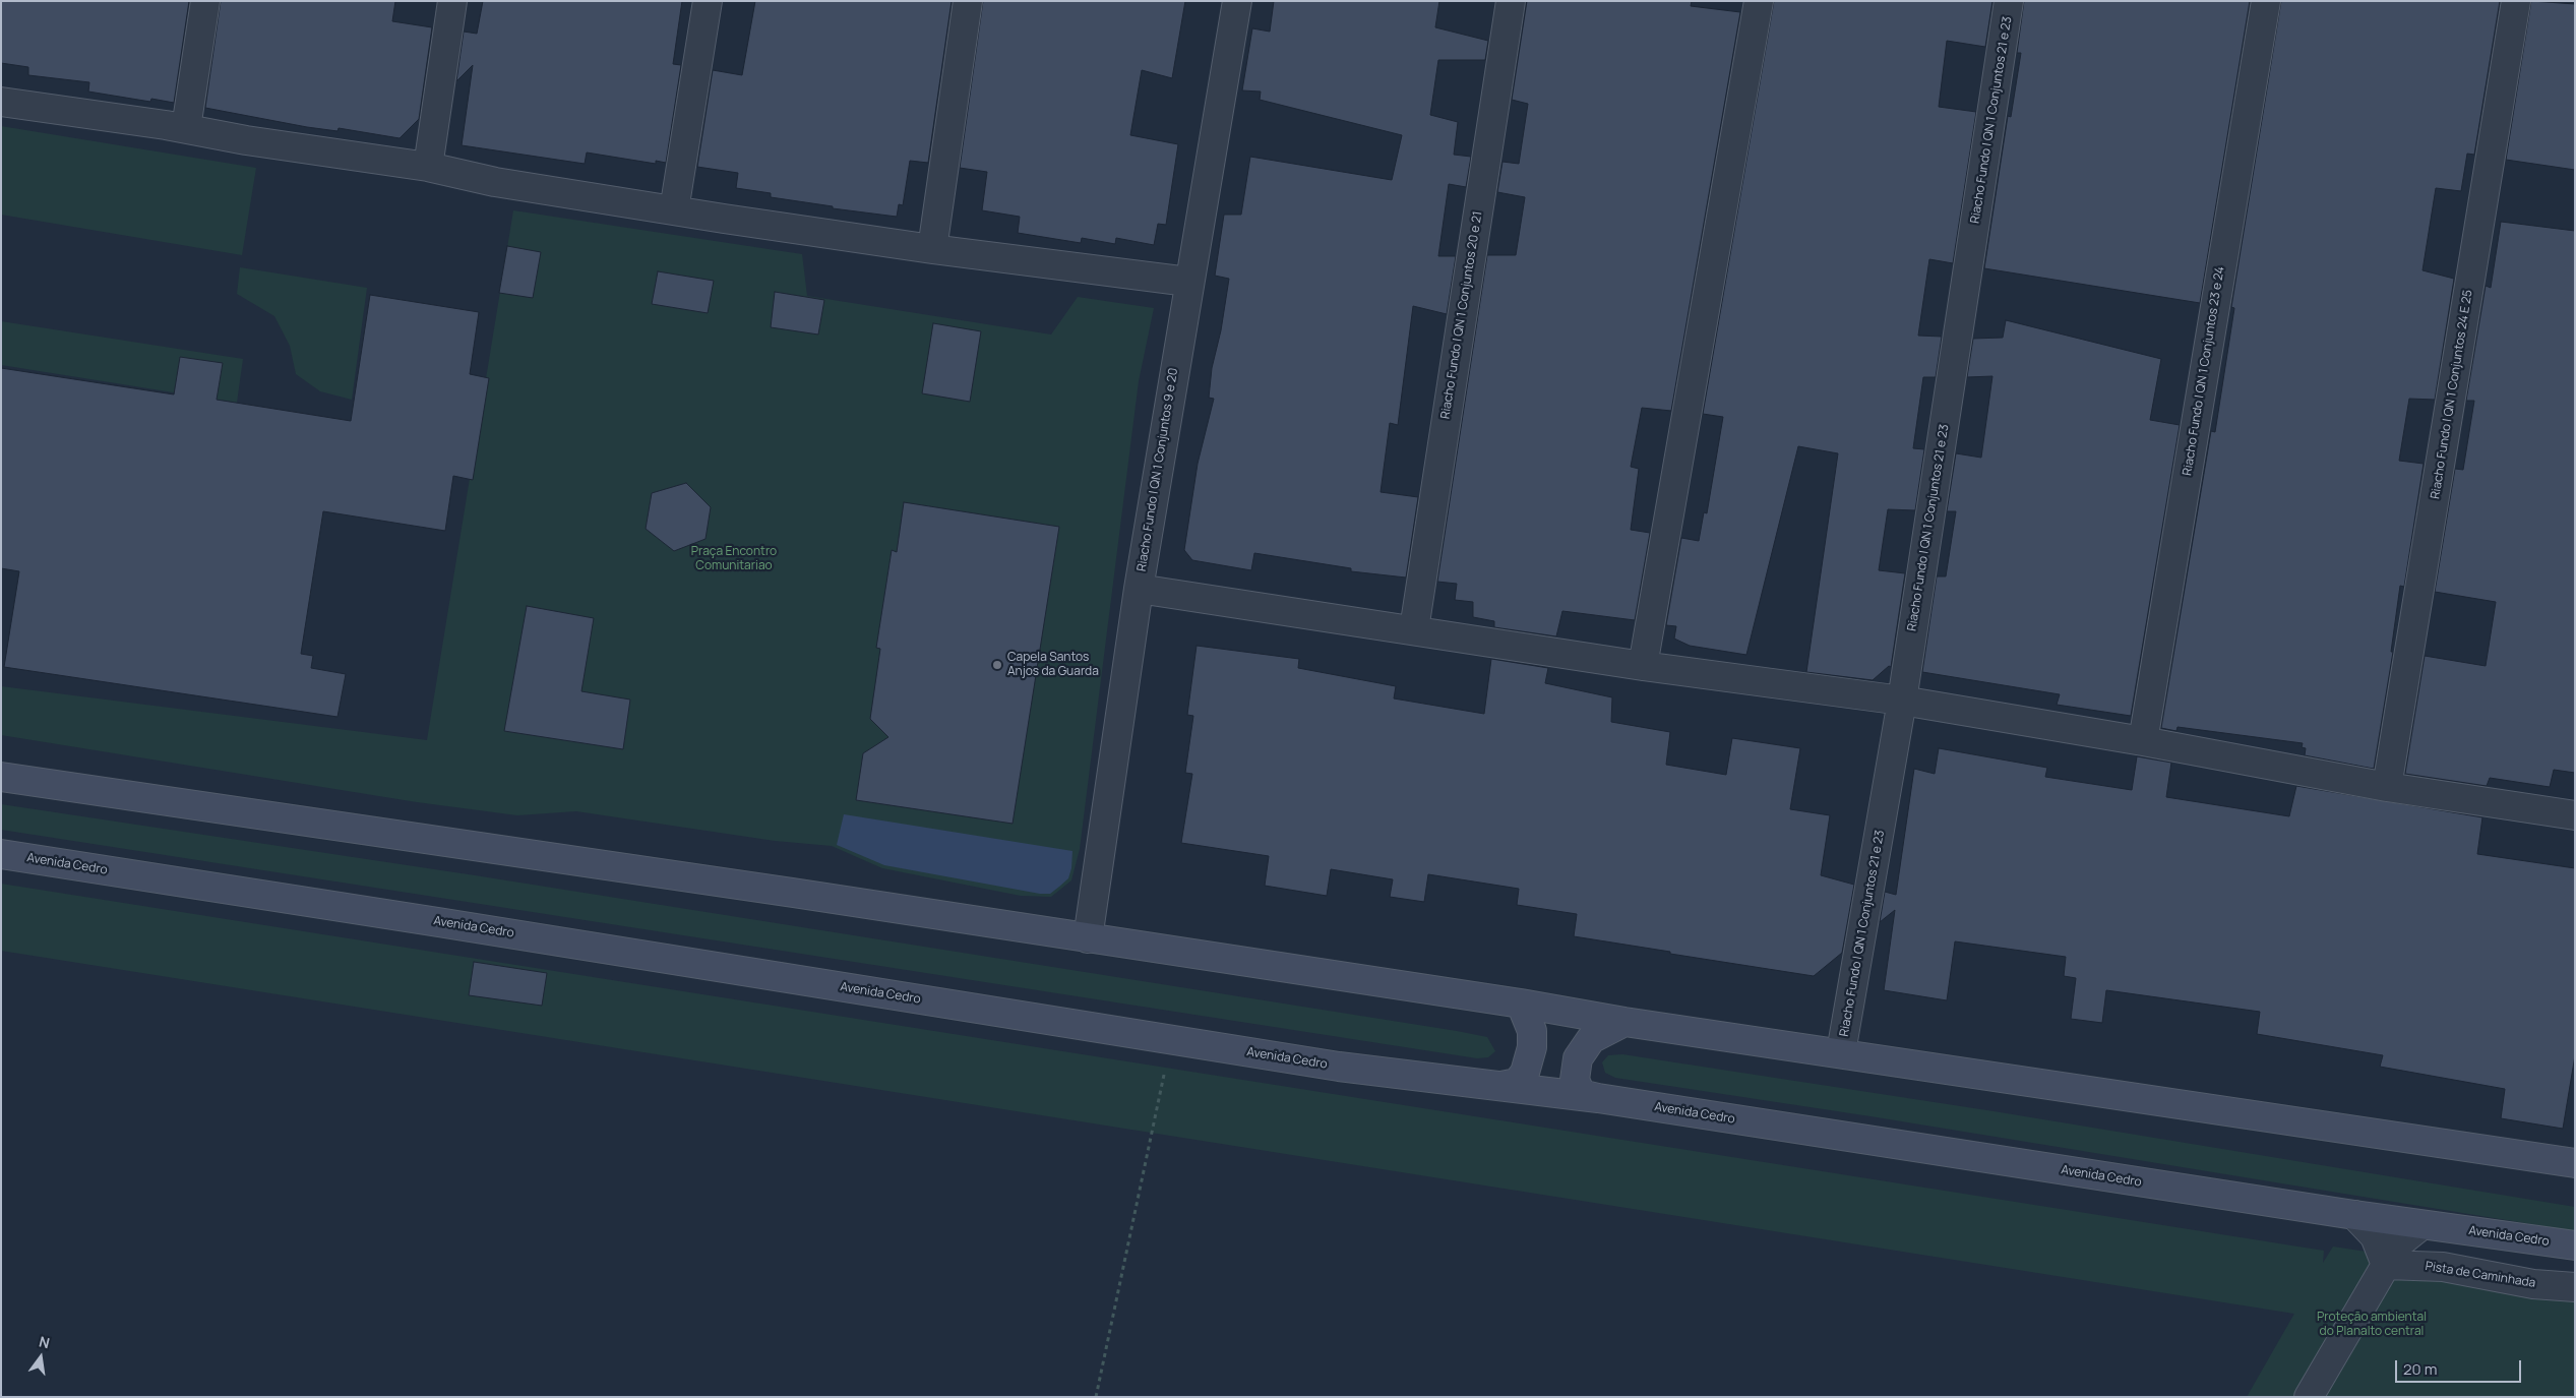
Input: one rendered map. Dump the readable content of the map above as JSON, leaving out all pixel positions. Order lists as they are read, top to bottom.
{
  "streets": {
    "street": [
      "Riacho Fundo I QN 1 Conjuntos 21 e 23",
      "Riacho Fundo I QN 1 Conjuntos 20 e 21",
      "Riacho Fundo I QN 1 Conjuntos 23 e 24",
      "Riacho Fundo I QN 1 Conjuntos 24 E 25",
      "Riacho Fundo I QN 1 Conjuntos 9 e 20",
      "Avenida Cedro",
      "Pista de Caminhada"
    ]
  },
  "parks": ["Praça Encontro Comunitariao", "Proteção ambiental do Planalto central"],
  "places": ["Capela Santos Anjos da Guarda"],
  "scale_bar": "20 m",
  "north": "top"
}
